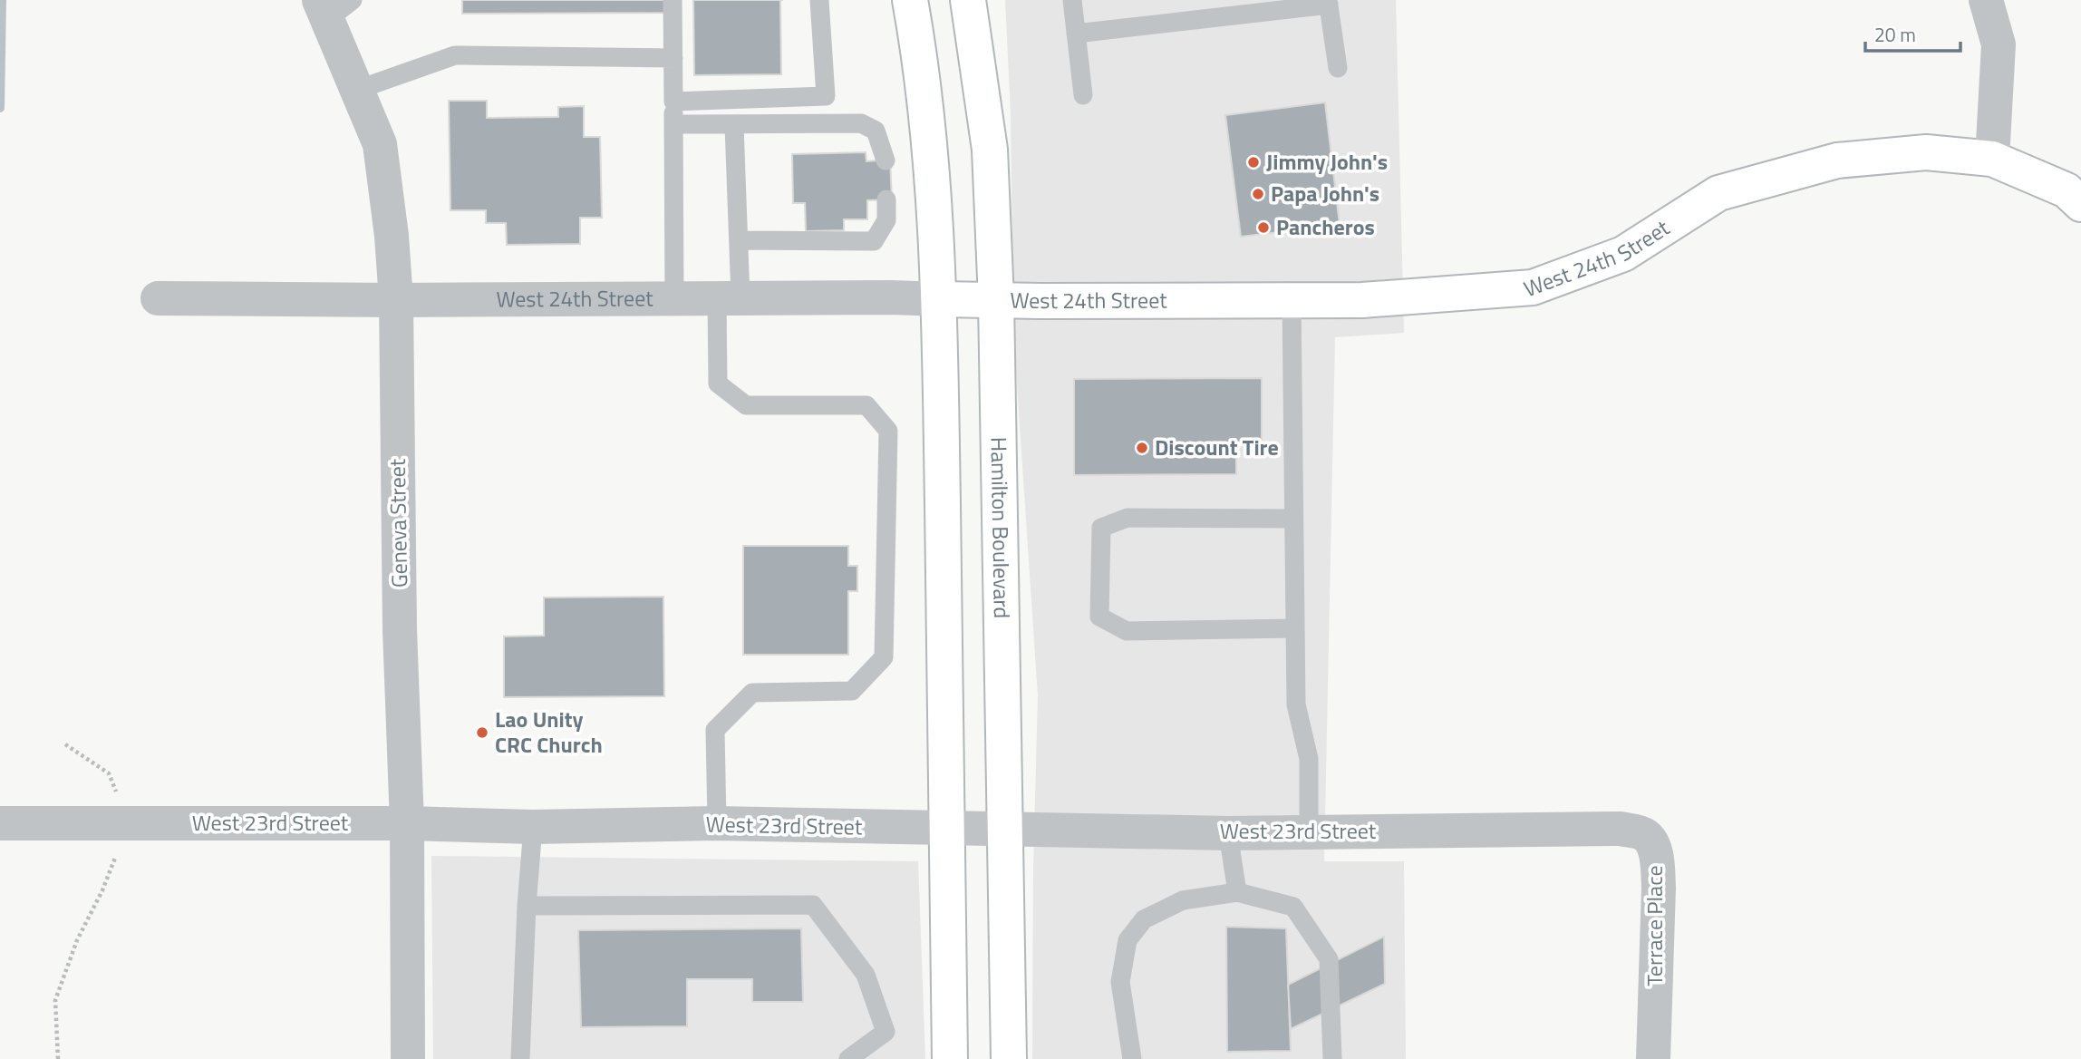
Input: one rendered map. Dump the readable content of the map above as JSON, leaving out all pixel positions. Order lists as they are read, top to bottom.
{
  "streets": {
    "main road": ["West 24th Street", "Hamilton Boulevard"],
    "street": ["Geneva Street", "West 23rd Street", "Terrace Place"]
  },
  "crossings": [
    ["West 24th Street", "Geneva Street"],
    ["West 24th Street", "Hamilton Boulevard"],
    ["Geneva Street", "West 23rd Street"],
    ["Hamilton Boulevard", "West 23rd Street"],
    ["West 23rd Street", "Terrace Place"]
  ],
  "places": [
    "Jimmy John's",
    "Papa John's",
    "Pancheros",
    "Discount Tire",
    "Lao Unity CRC Church"
  ],
  "scale_bar": "20 m"
}
